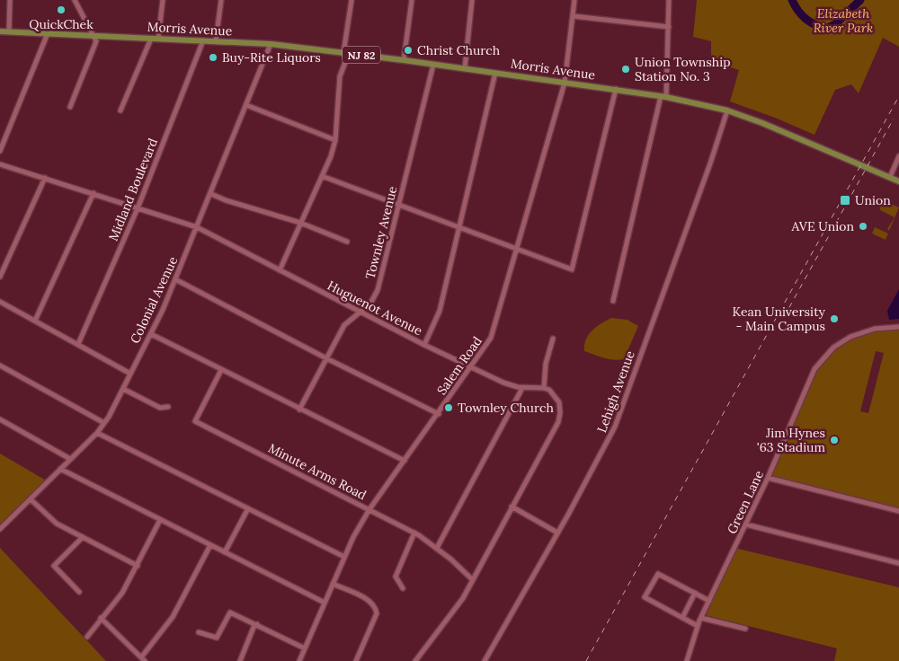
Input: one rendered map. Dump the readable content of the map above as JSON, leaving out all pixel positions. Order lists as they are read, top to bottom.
{
  "streets": {
    "main road": ["Morris Avenue", "NJ 82"],
    "street": [
      "Midland Boulevard",
      "Townley Avenue",
      "Colonial Avenue",
      "Huguenot Avenue",
      "Salem Road",
      "Lehigh Avenue",
      "Minute Arms Road",
      "Green Lane"
    ]
  },
  "crossings": [
    ["Morris Avenue", "Midland Boulevard"],
    ["Morris Avenue", "Townley Avenue"],
    ["Morris Avenue", "Colonial Avenue"],
    ["Morris Avenue", "Salem Road"],
    ["Morris Avenue", "Lehigh Avenue"],
    ["Midland Boulevard", "Huguenot Avenue"],
    ["Townley Avenue", "Huguenot Avenue"],
    ["Colonial Avenue", "Huguenot Avenue"],
    ["Huguenot Avenue", "Salem Road"],
    ["Salem Road", "Minute Arms Road"]
  ],
  "parks": ["Elizabeth River Park"],
  "places": {
    "other": [
      "QuickChek",
      "Christ Church",
      "Buy-Rite Liquors",
      "Union Township Station No. 3",
      "AVE Union",
      "Kean University - Main Campus",
      "Townley Church",
      "Jim Hynes '63 Stadium"
    ],
    "transit": ["Union"]
  }
}
